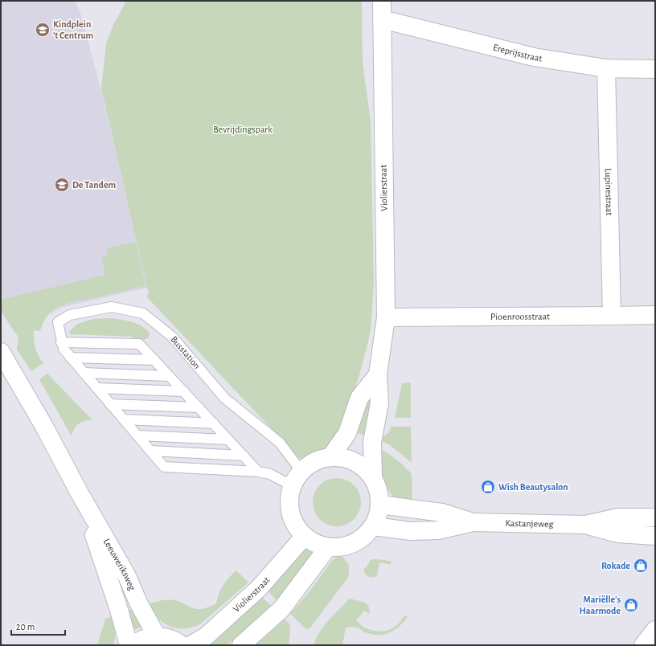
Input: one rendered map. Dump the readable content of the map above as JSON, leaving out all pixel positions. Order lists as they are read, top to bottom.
{
  "streets": {
    "street": [
      "Ereprijsstraat",
      "Violierstraat",
      "Lupinestraat",
      "Pioenroosstraat",
      "Kastanjeweg",
      "Leeuweriksweg"
    ],
    "lane": ["Busstation"]
  },
  "crossings": [
    ["Ereprijsstraat", "Violierstraat"],
    ["Ereprijsstraat", "Lupinestraat"],
    ["Violierstraat", "Pioenroosstraat"],
    ["Violierstraat", "Busstation"],
    ["Violierstraat", "Kastanjeweg"],
    ["Lupinestraat", "Pioenroosstraat"],
    ["Busstation", "Kastanjeweg"]
  ],
  "parks": ["Bevrijdingspark"],
  "places": {
    "school or university": ["Kindplein 't Centrum", "De Tandem"],
    "shop": ["Wish Beautysalon", "Rokade", "Mariëlle's Haarmode"]
  },
  "scale_bar": "20 m"
}
